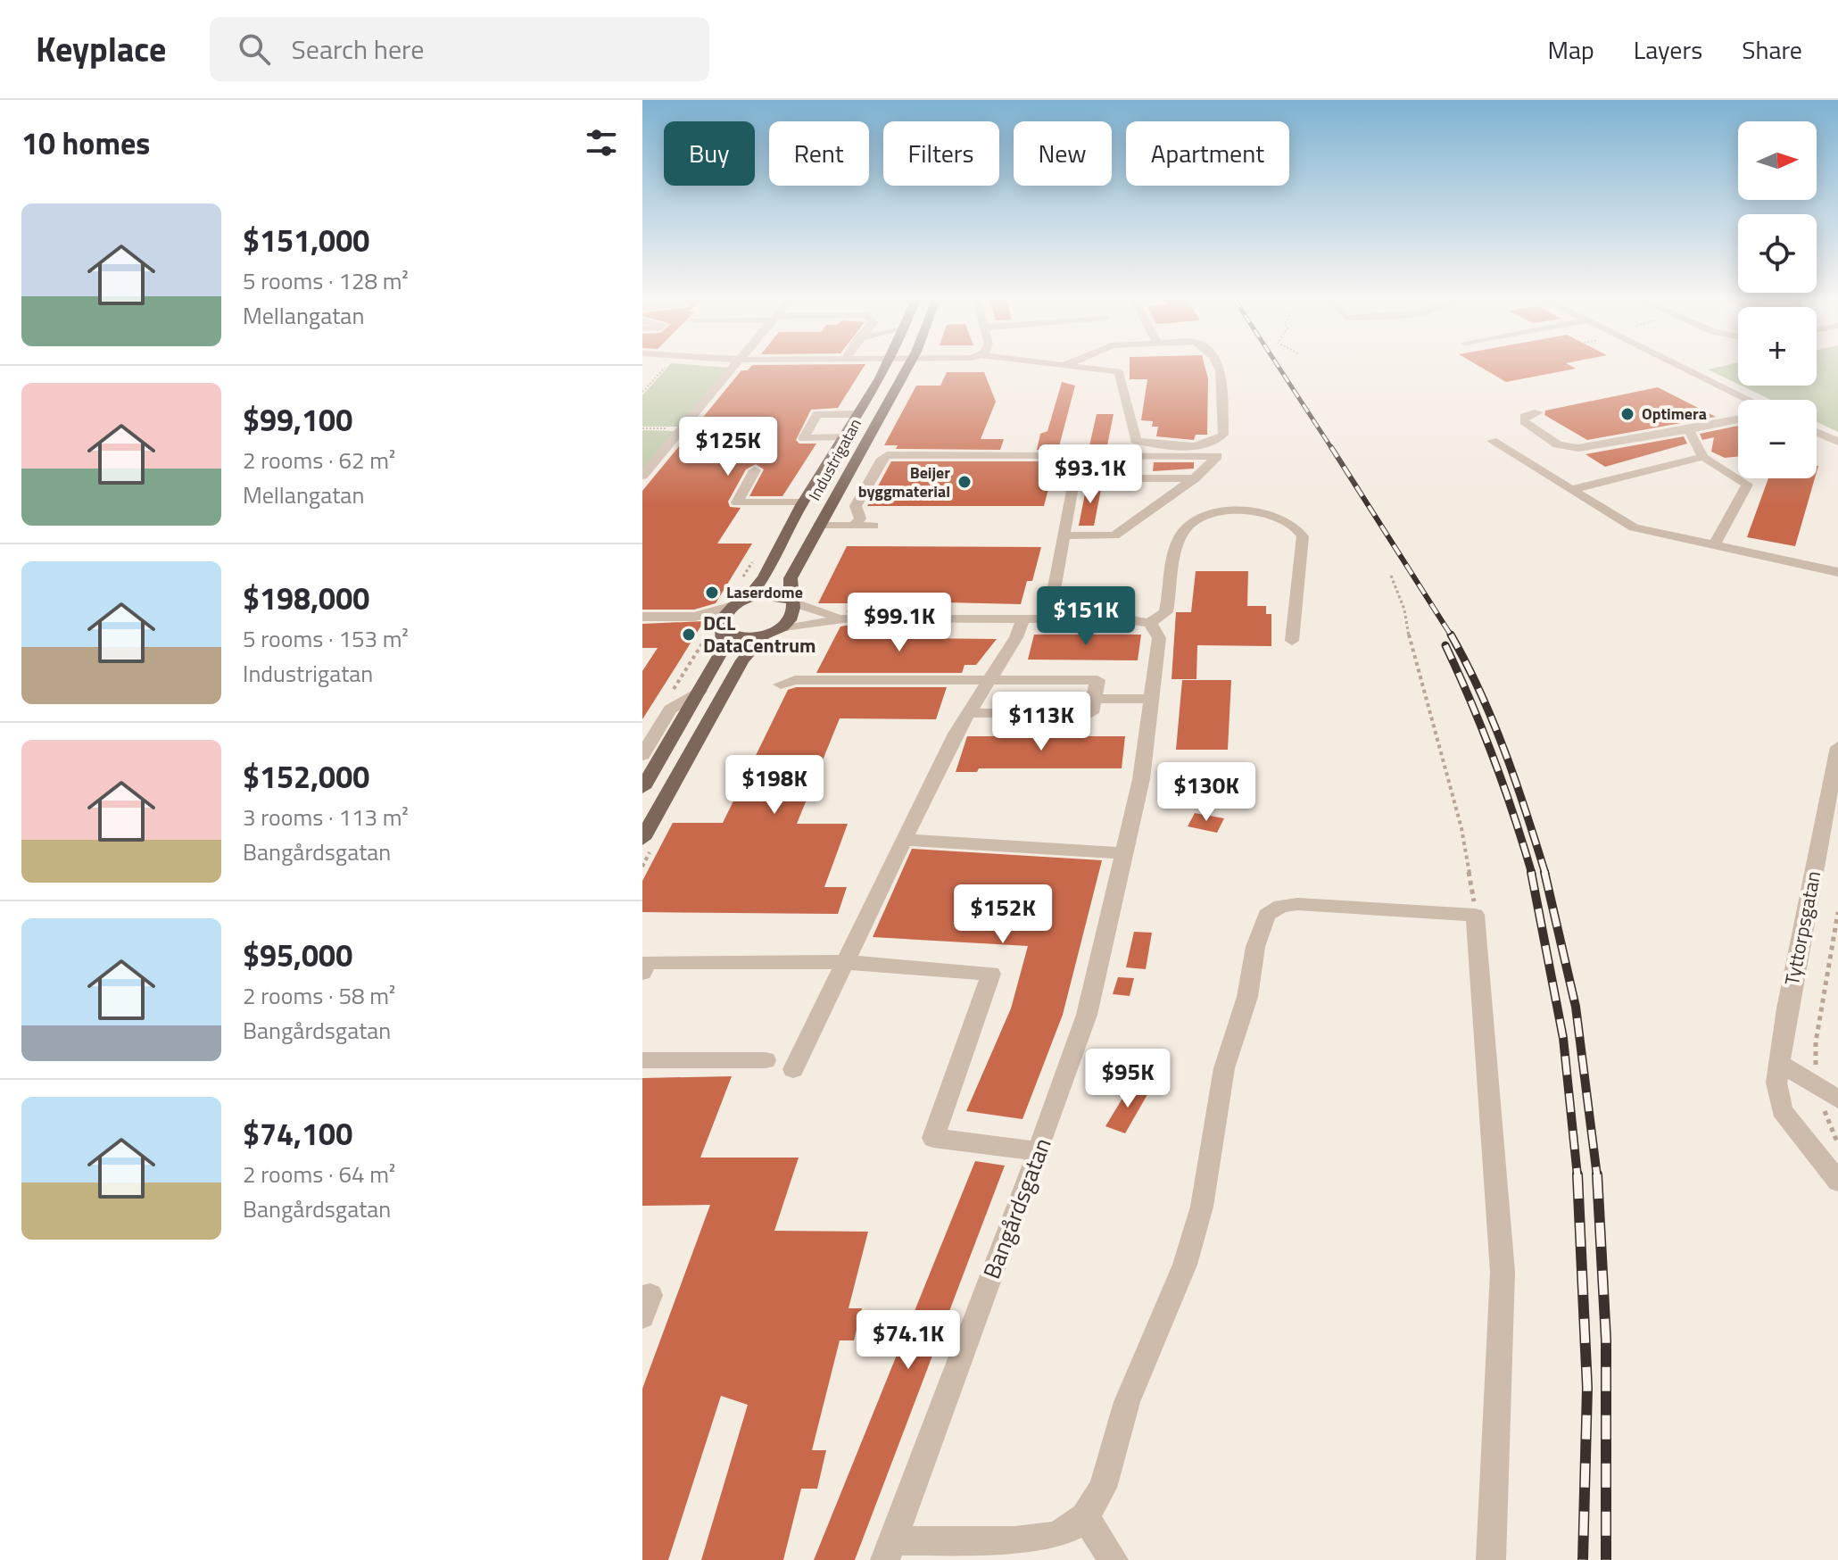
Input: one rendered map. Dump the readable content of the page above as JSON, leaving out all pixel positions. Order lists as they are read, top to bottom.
{
  "streets": {
    "main road": ["Industrigatan"],
    "street": ["Tyttorpsgatan", "Bangårdsgatan"]
  },
  "places": [
    "Optimera",
    "Beijer byggmaterial",
    "Laserdome",
    "DCL DataCentrum"
  ],
  "north": "right",
  "page": {
    "header": "Keyplace",
    "search": "Search here",
    "nav": ["Map", "Layers", "Share"],
    "heading": "10 homes",
    "map_buttons": ["+", "−"],
    "chip": [
      "Buy",
      "Rent",
      "Filters",
      "New",
      "Apartment"
    ],
    "list": [
      {
        "name": "$151,000",
        "note": "5 rooms · 128 m² · Mellangatan"
      },
      {
        "name": "$99,100",
        "note": "2 rooms · 62 m² · Mellangatan"
      },
      {
        "name": "$198,000",
        "note": "5 rooms · 153 m² · Industrigatan"
      },
      {
        "name": "$152,000",
        "note": "3 rooms · 113 m² · Bangårdsgatan"
      },
      {
        "name": "$95,000",
        "note": "2 rooms · 58 m² · Bangårdsgatan"
      },
      {
        "name": "$74,100",
        "note": "2 rooms · 64 m² · Bangårdsgatan"
      }
    ],
    "price": [
      "$125K",
      "$93.1K",
      "$151K",
      "$99.1K",
      "$113K",
      "$198K",
      "$130K",
      "$152K",
      "$95K",
      "$74.1K"
    ]
  }
}
